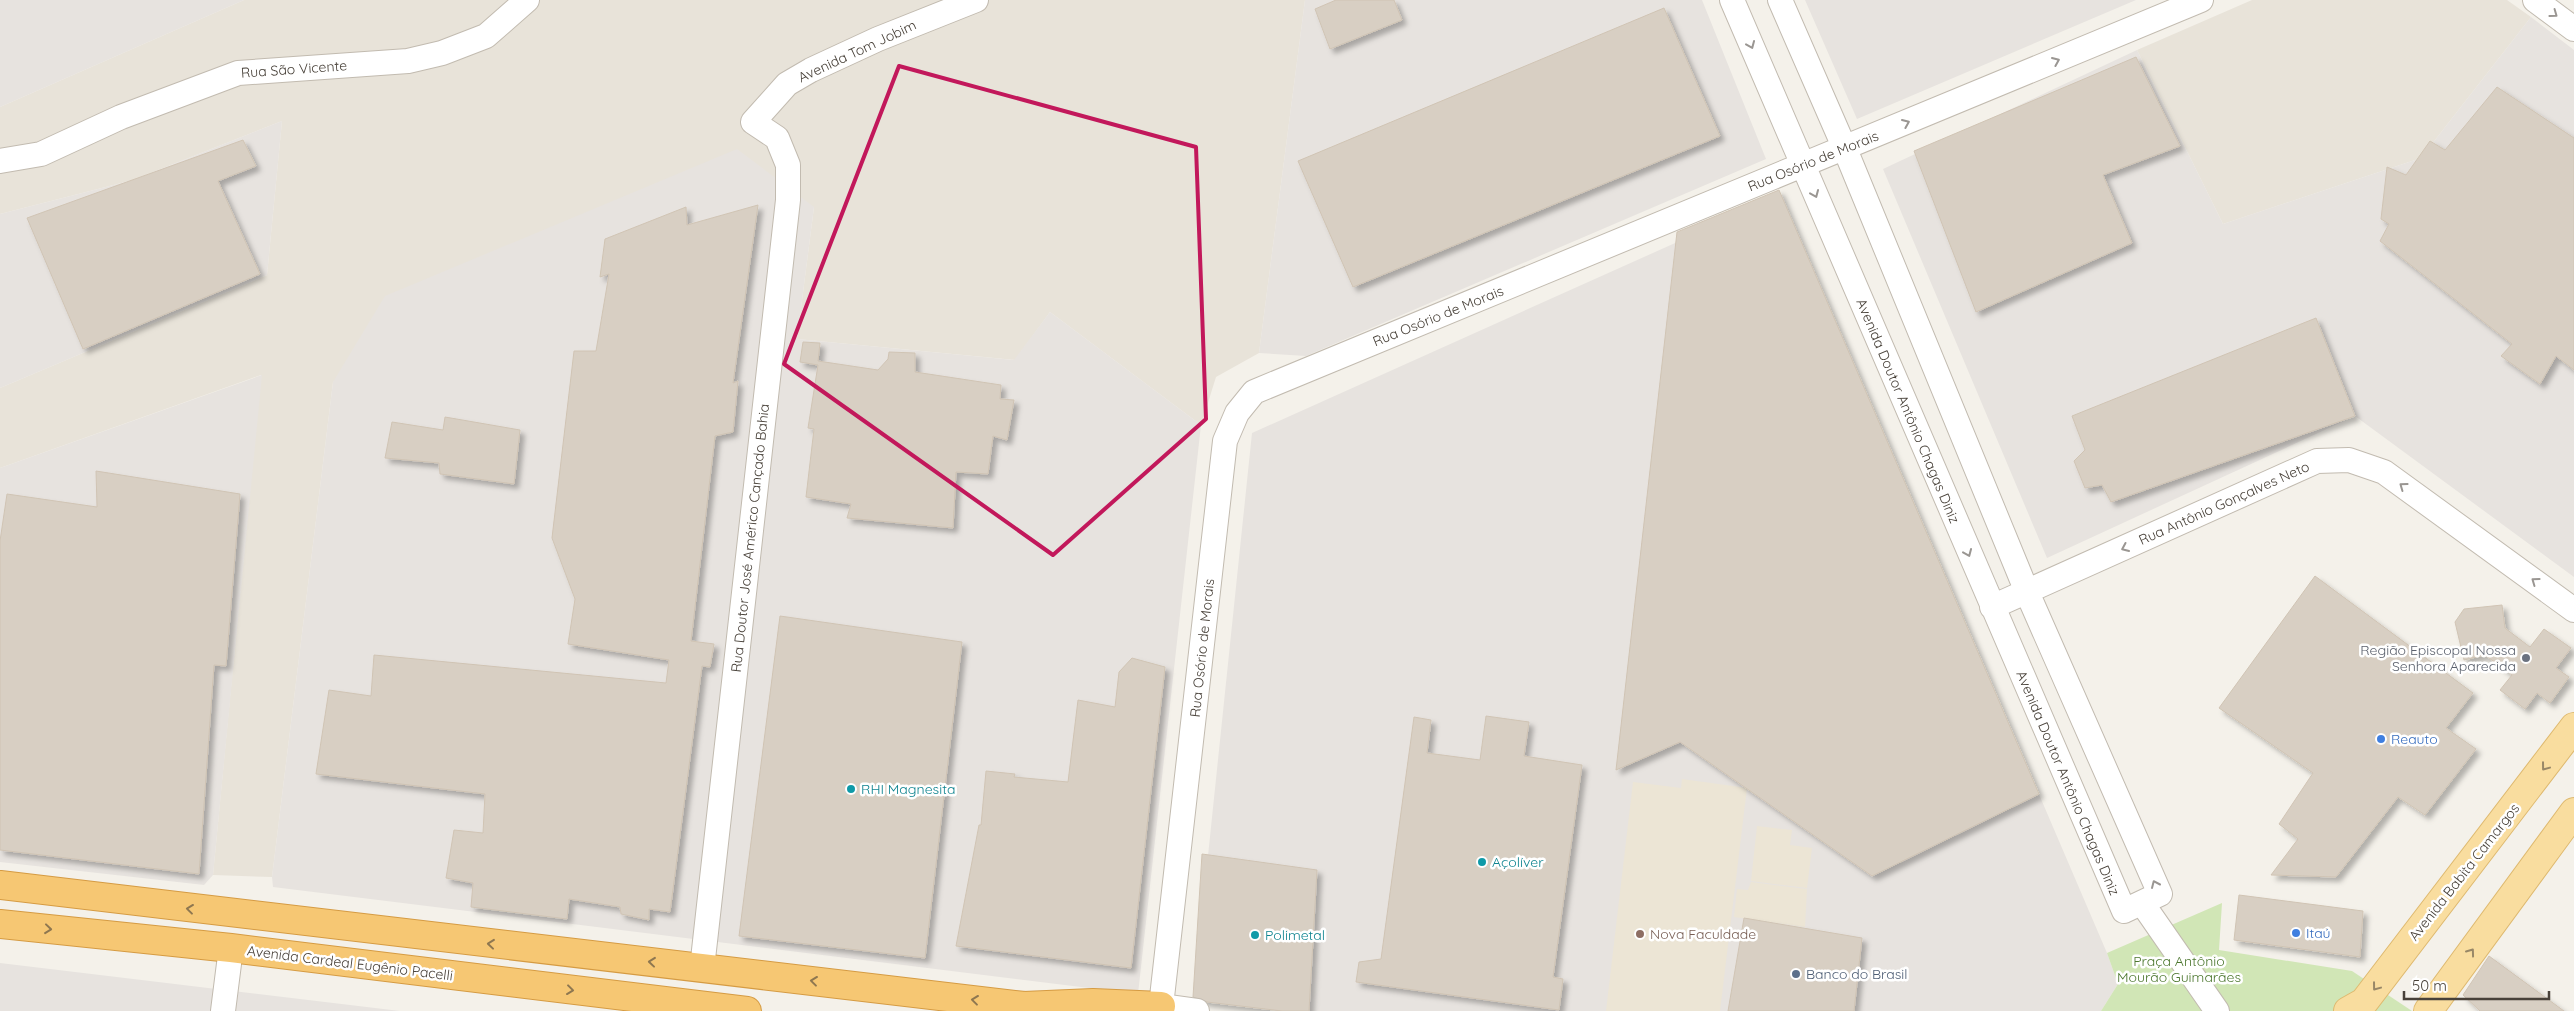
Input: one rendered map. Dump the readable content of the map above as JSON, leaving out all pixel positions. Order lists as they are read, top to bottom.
{
  "streets": {
    "highway": ["Avenida Cardeal Eugênio Pacelli"],
    "main road": ["Avenida Babita Camargos"],
    "street": [
      "Avenida Tom Jobim",
      "Rua São Vicente",
      "Rua Osório de Morais",
      "Avenida Doutor Antônio Chagas Diniz",
      "Rua Antônio Gonçalves Neto",
      "Rua Doutor José Américo Cançado Bahia"
    ]
  },
  "crossings": [
    ["Avenida Tom Jobim", "Rua Doutor José Américo Cançado Bahia"],
    ["Rua Osório de Morais", "Avenida Doutor Antônio Chagas Diniz"],
    ["Avenida Doutor Antônio Chagas Diniz", "Rua Antônio Gonçalves Neto"]
  ],
  "one_way": ["Rua Antônio Gonçalves Neto"],
  "parks": ["Praça Antônio Mourão Guimarães"],
  "places": [
    "Região Episcopal Nossa Senhora Aparecida",
    "Reauto",
    "RHI Magnesita",
    "Açolíver",
    "Itaú",
    "Nova Faculdade",
    "Polimetal",
    "Banco do Brasil"
  ],
  "scale_bar": "50 m"
}
